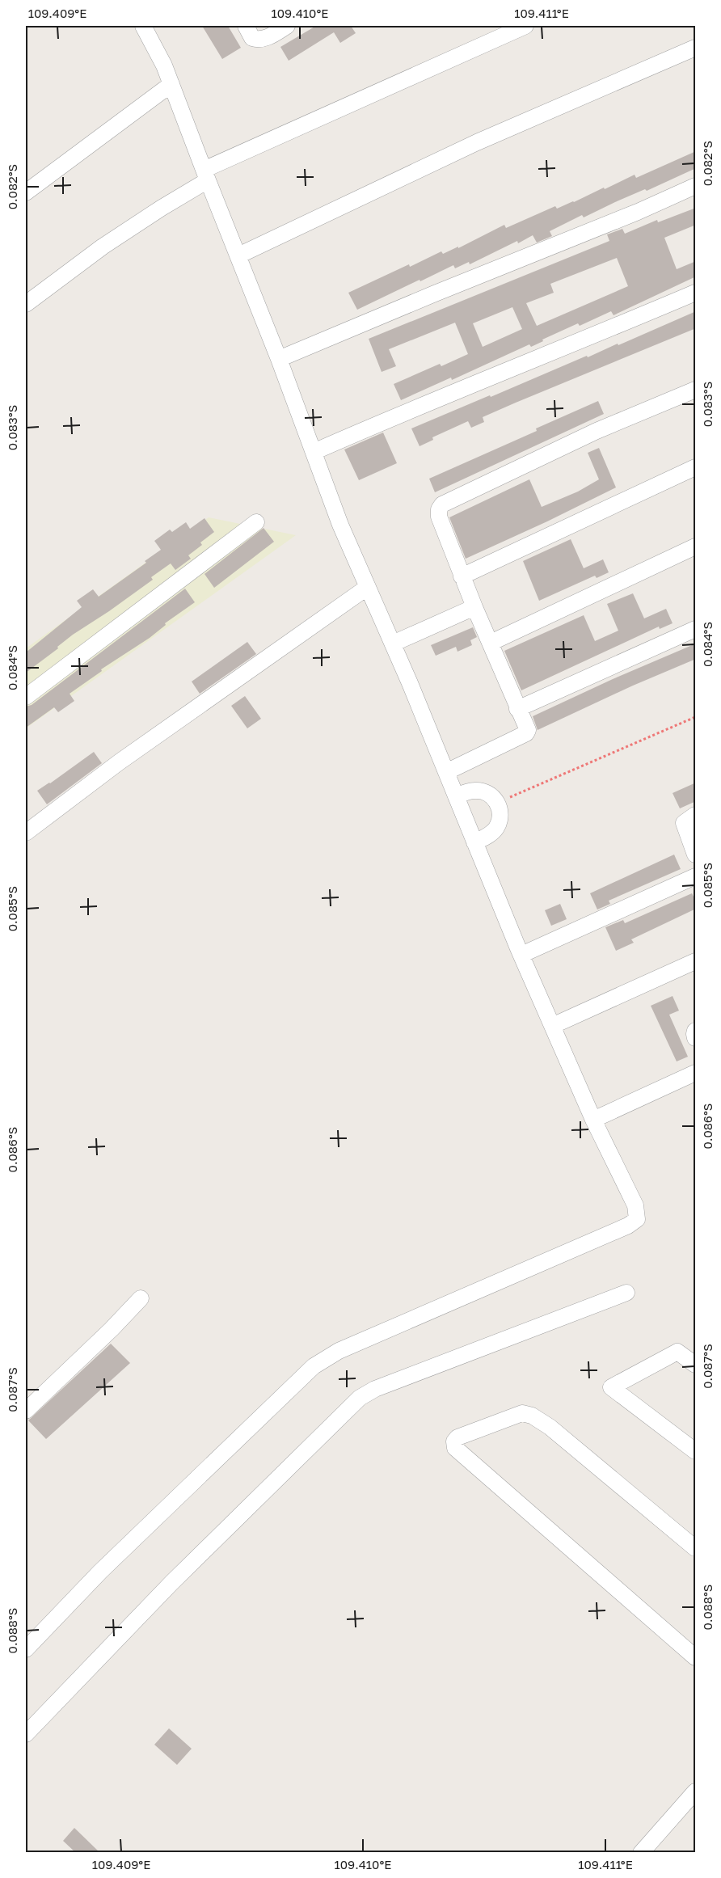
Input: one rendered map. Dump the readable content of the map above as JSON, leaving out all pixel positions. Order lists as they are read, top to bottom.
{
  "coordinates": [
    "109.409°E",
    "109.410°E",
    "109.411°E",
    "0.082°S",
    "0.083°S",
    "0.084°S",
    "0.085°S",
    "0.086°S",
    "0.087°S",
    "0.088°S"
  ]
}
